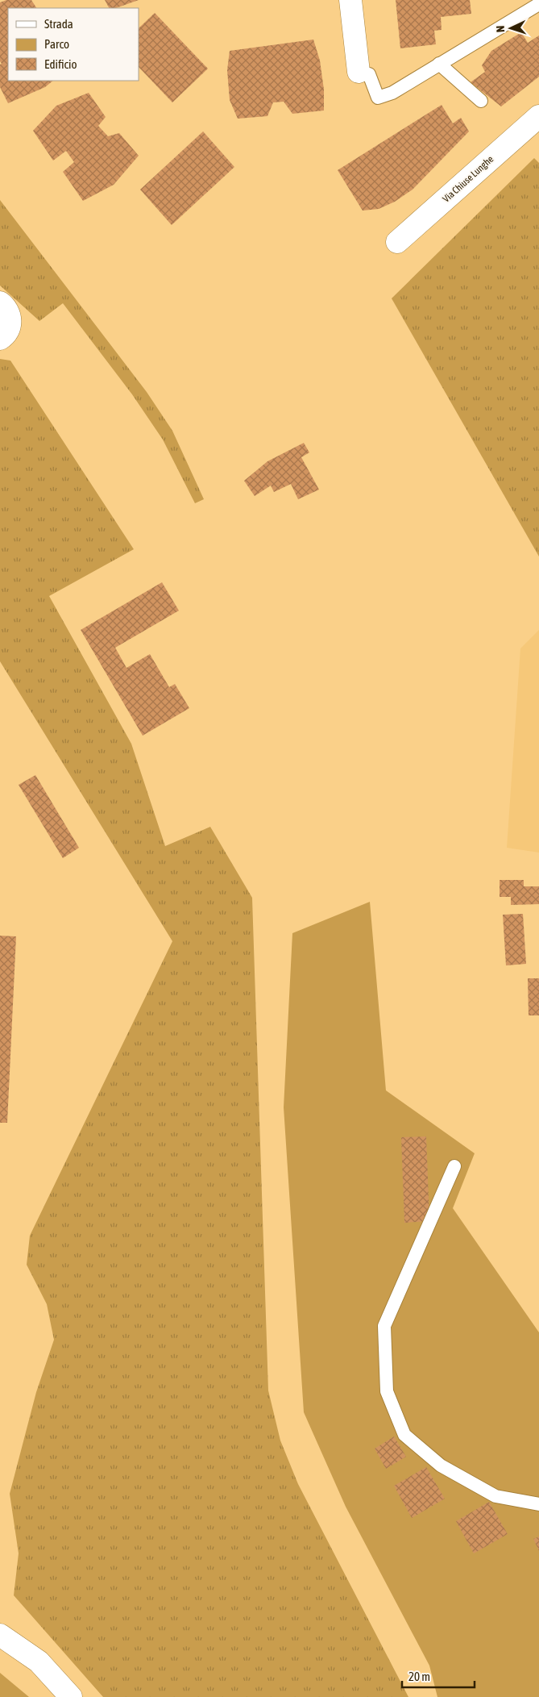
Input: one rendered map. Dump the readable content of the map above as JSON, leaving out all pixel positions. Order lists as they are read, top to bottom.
{
  "streets": {
    "street": ["Via Chiuse Lunghe"]
  },
  "legend": ["Strada", "Parco", "Edificio"],
  "scale_bar": "20 m",
  "north": "left"
}
